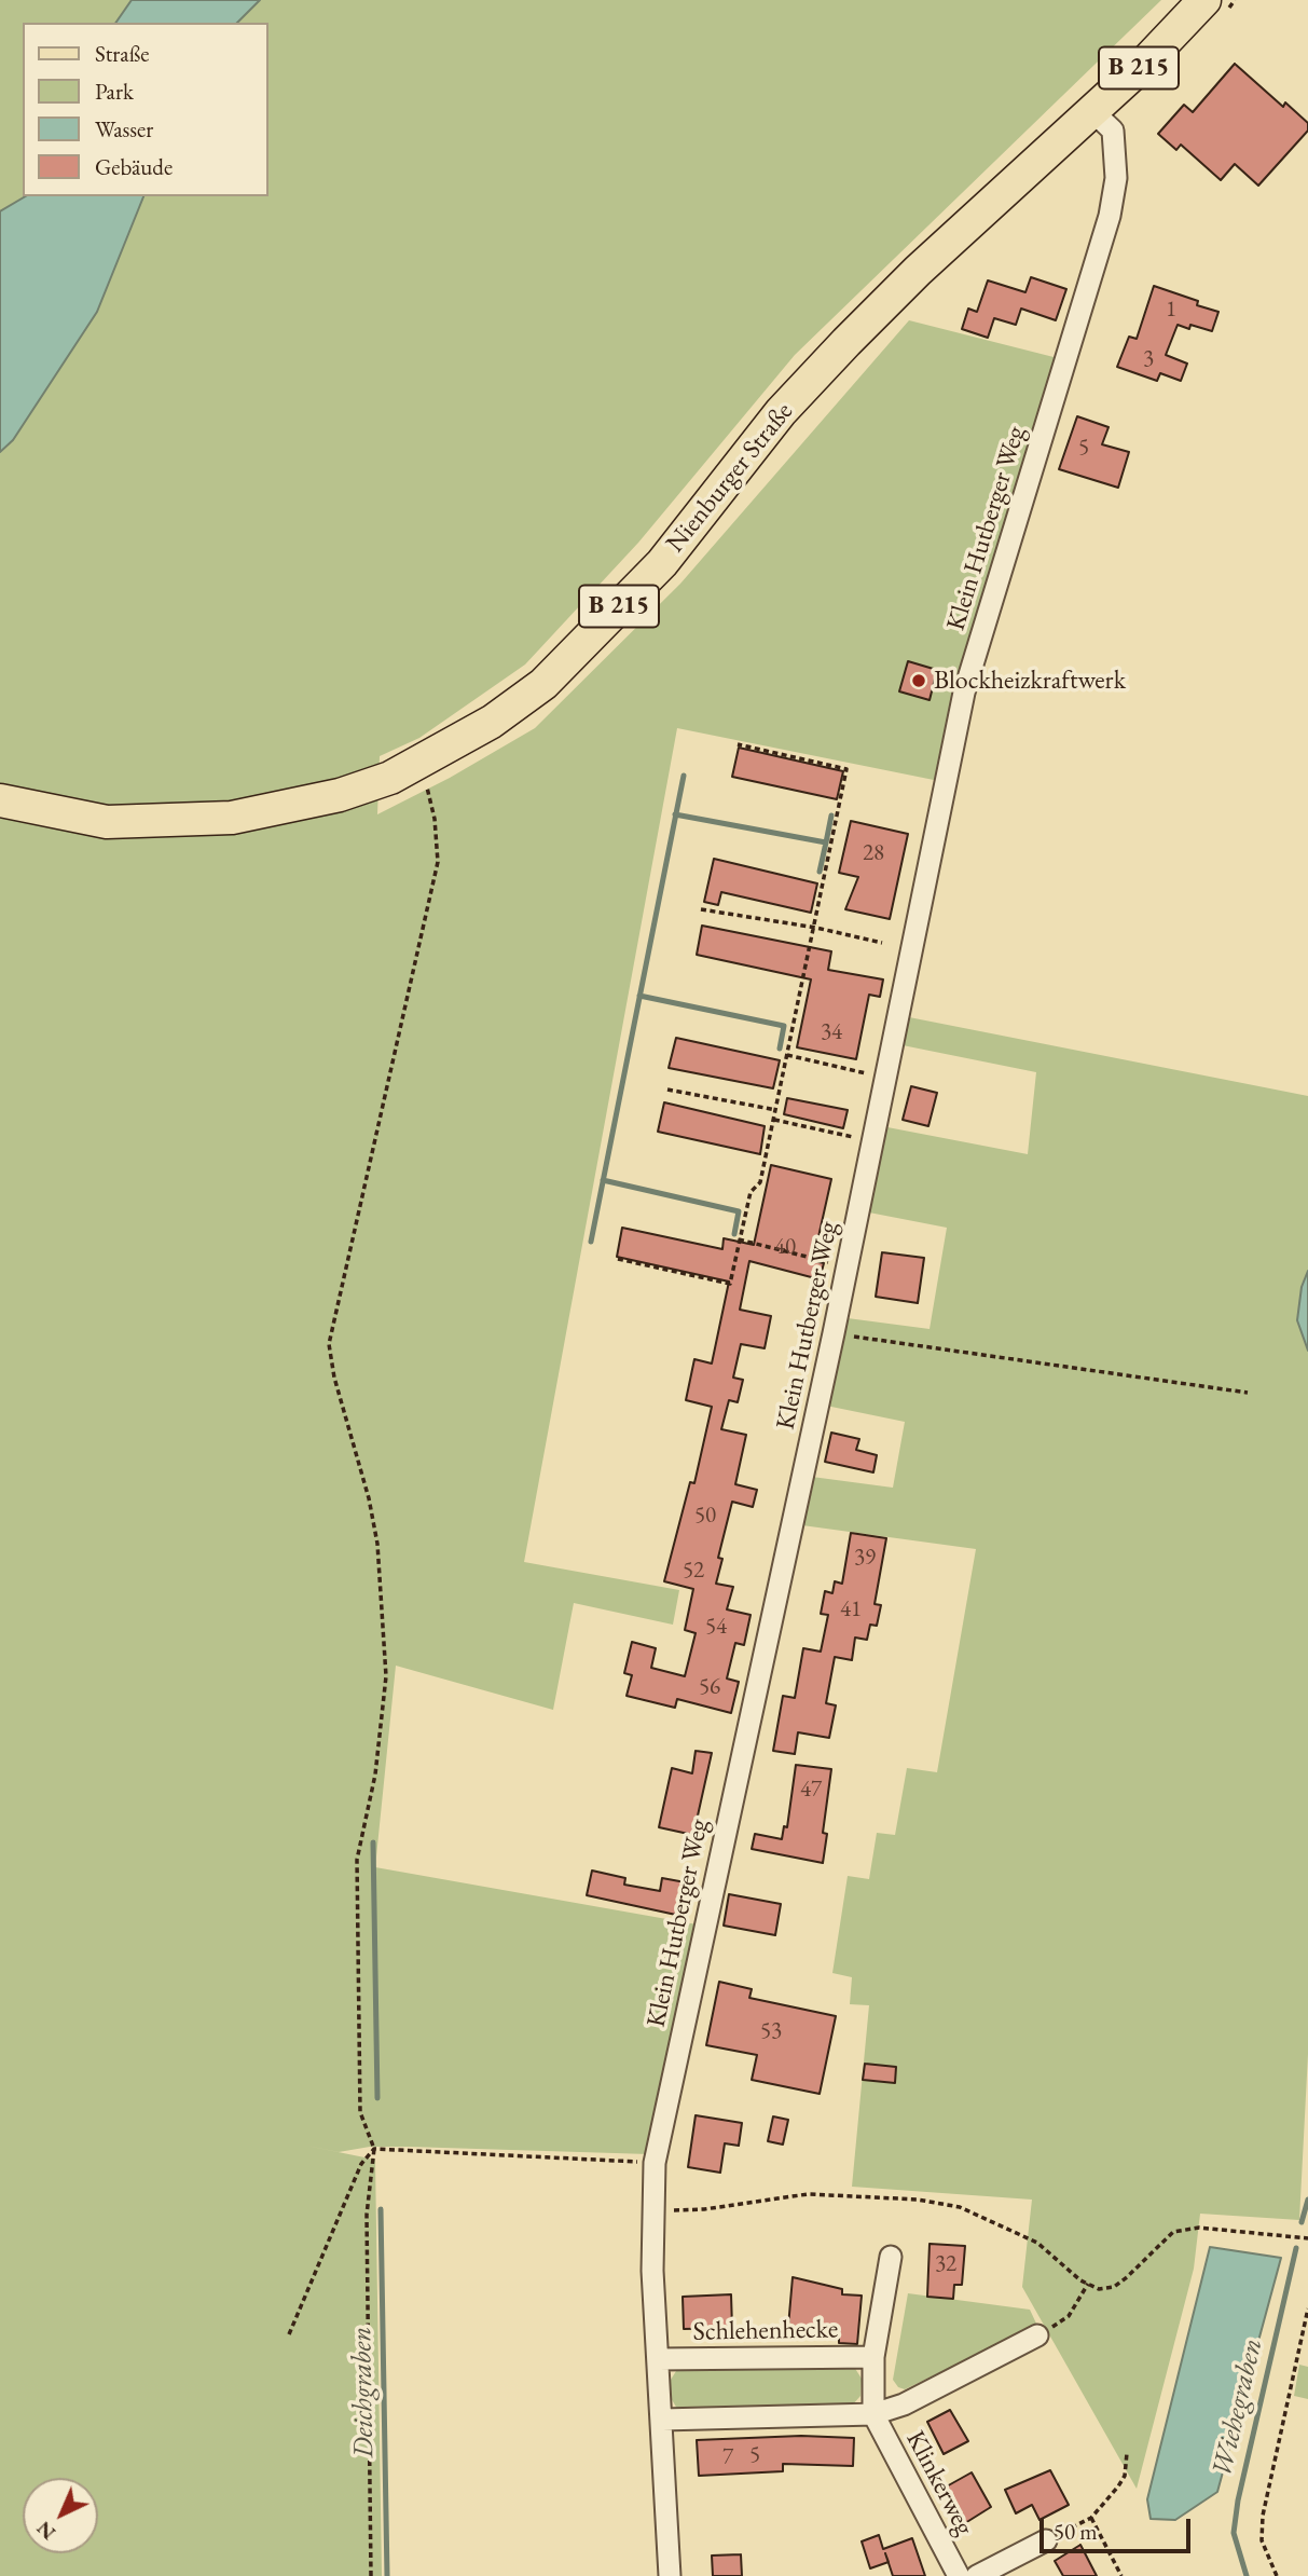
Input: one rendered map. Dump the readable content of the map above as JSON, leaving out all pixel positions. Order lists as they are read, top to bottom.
{
  "streets": {
    "main road": ["B 215", "Nienburger Straße"],
    "street": ["Klein Hutberger Weg", "Schlehenhecke", "Klinkerweg"]
  },
  "crossings": [
    ["Nienburger Straße", "Klein Hutberger Weg"],
    ["Klein Hutberger Weg", "Schlehenhecke"],
    ["Schlehenhecke", "Klinkerweg"]
  ],
  "water": ["Deichgraben", "Wiehegraben"],
  "places": ["Blockheizkraftwerk"],
  "house_numbers": [
    "1",
    "3",
    "5",
    "28",
    "34",
    "40",
    "50",
    "39",
    "52",
    "41",
    "54",
    "56",
    "47",
    "53",
    "32",
    "5",
    "7"
  ],
  "legend": [
    "Straße",
    "Park",
    "Wasser",
    "Gebäude"
  ],
  "scale_bar": "50 m",
  "north": "bottom left"
}
